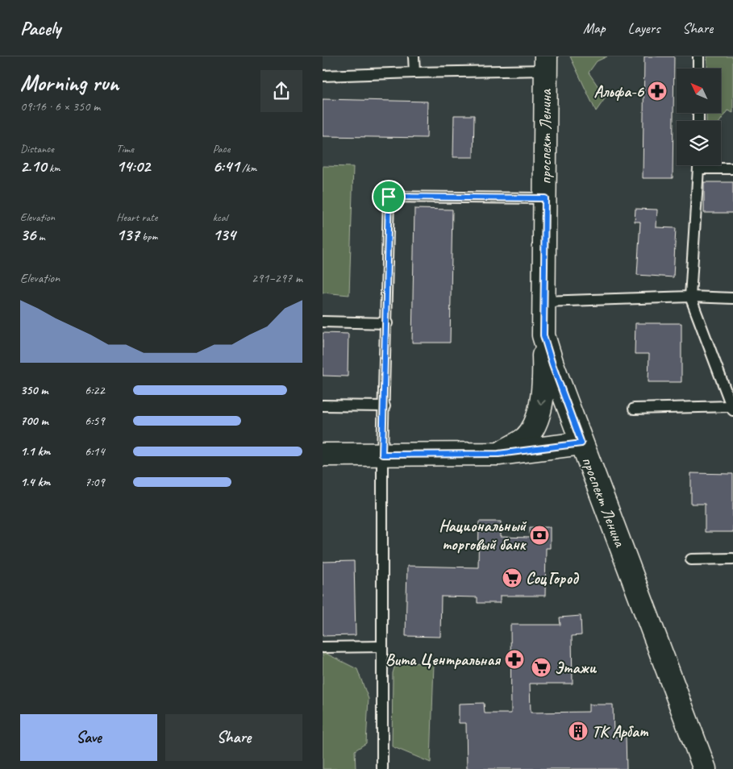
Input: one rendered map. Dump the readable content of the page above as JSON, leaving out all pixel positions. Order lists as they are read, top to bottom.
{
  "streets": {
    "main road": ["проспект Ленина"]
  },
  "places": {
    "pharmacy": ["Альфа-6", "Вита Центральная"],
    "bank": ["Национальный торговый банк"],
    "supermarket": ["СоцГород", "Этажи"],
    "building": ["ТК Арбат"]
  },
  "north": "top left",
  "page": {
    "header": "Pacely",
    "nav": ["Map", "Layers", "Share"],
    "heading": ["Morning run", "09:16 · 6 × 350 m"],
    "stats": [
      ["Distance", "2.10 km"],
      ["Time", "14:02"],
      ["Pace", "6:41 /km"],
      ["Elevation", "36 m"],
      ["Heart rate", "137 bpm"],
      ["kcal", "134"]
    ],
    "chart": ["Elevation", "291–297 m"],
    "list": [
      {
        "name": "350 m",
        "note": "6:22"
      },
      {
        "name": "700 m",
        "note": "6:59"
      },
      {
        "name": "1.1 km",
        "note": "6:14"
      },
      {
        "name": "1.4 km",
        "note": "7:09"
      }
    ],
    "buttons": ["Save", "Share"]
  }
}
